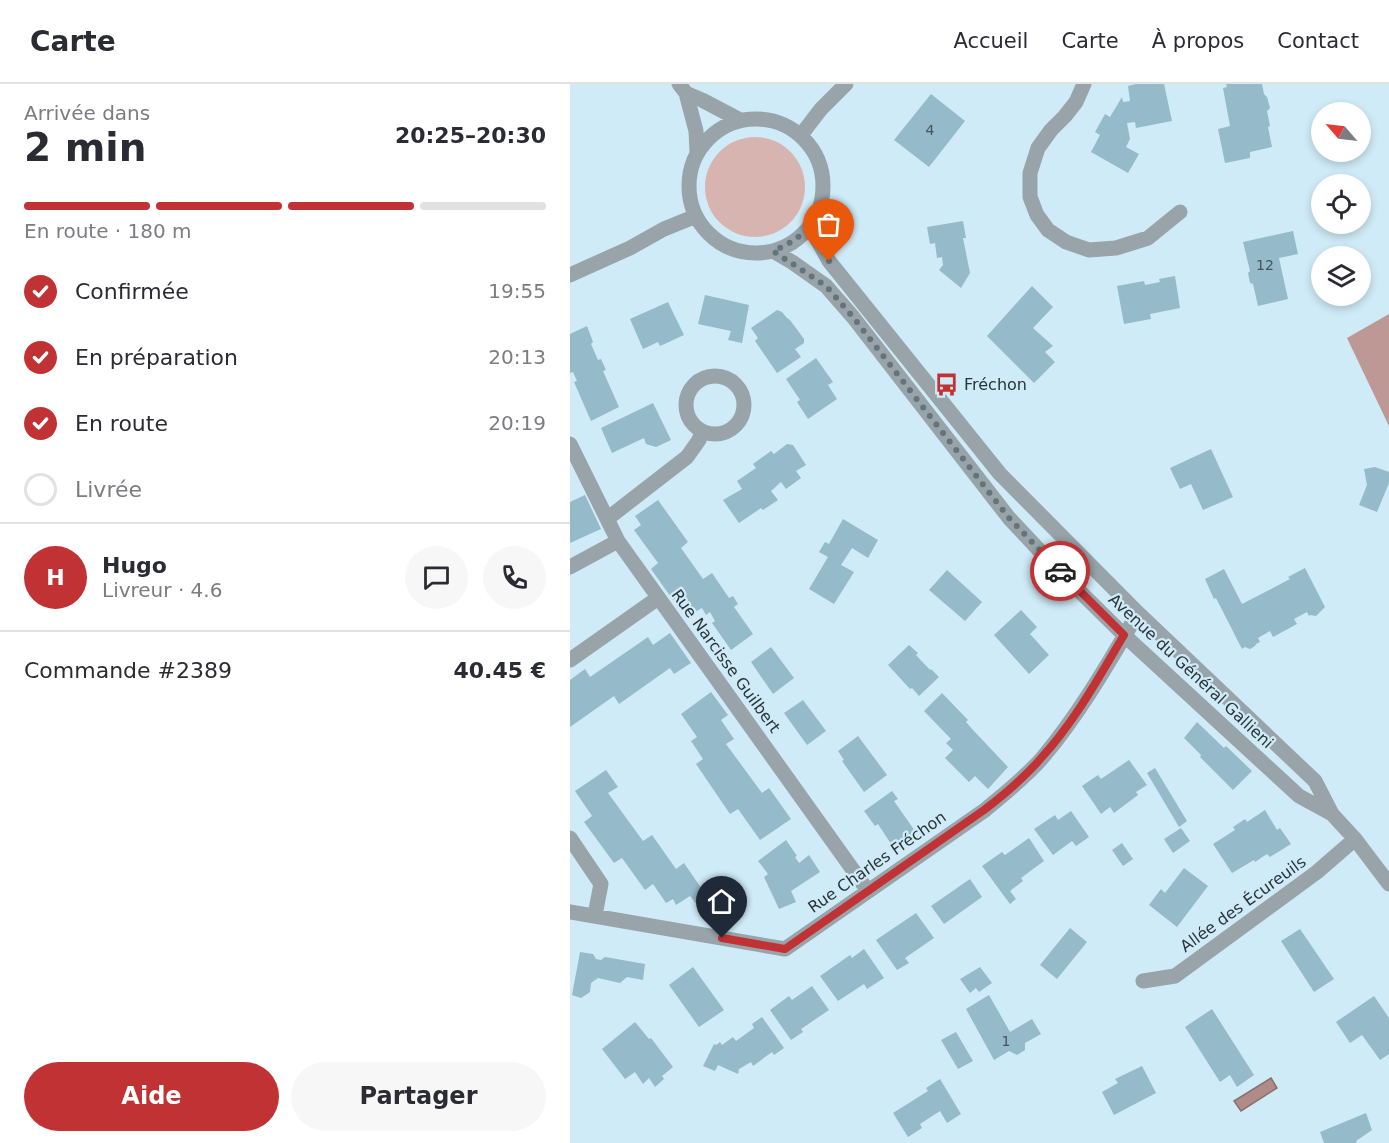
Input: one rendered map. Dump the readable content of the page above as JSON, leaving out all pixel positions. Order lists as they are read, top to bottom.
{
  "streets": {
    "street": [
      "Rue Narcisse Guilbert",
      "Avenue du Général Gallieni",
      "Rue Charles Fréchon",
      "Allée des Écureuils"
    ]
  },
  "crossings": [
    ["Rue Narcisse Guilbert", "Rue Charles Fréchon"],
    ["Avenue du Général Gallieni", "Rue Charles Fréchon"],
    ["Avenue du Général Gallieni", "Allée des Écureuils"]
  ],
  "places": {
    "bus stop": ["Fréchon"]
  },
  "house_numbers": ["4", "12", "1"],
  "north": "top left",
  "page": {
    "header": "Carte",
    "nav": [
      "Accueil",
      "Carte",
      "À propos",
      "Contact"
    ],
    "heading": ["2 min", "Arrivée dans", "20:25–20:30"],
    "panel": [
      "Hugo",
      "Livreur · 4.6",
      "Commande #2389",
      "40.45 €"
    ],
    "bar": "En route · 180 m",
    "list": [
      ["Confirmée", "19:55"],
      ["En préparation", "20:13"],
      ["En route", "20:19"],
      "Livrée"
    ],
    "round": "H",
    "buttons": ["Aide", "Partager"]
  }
}
